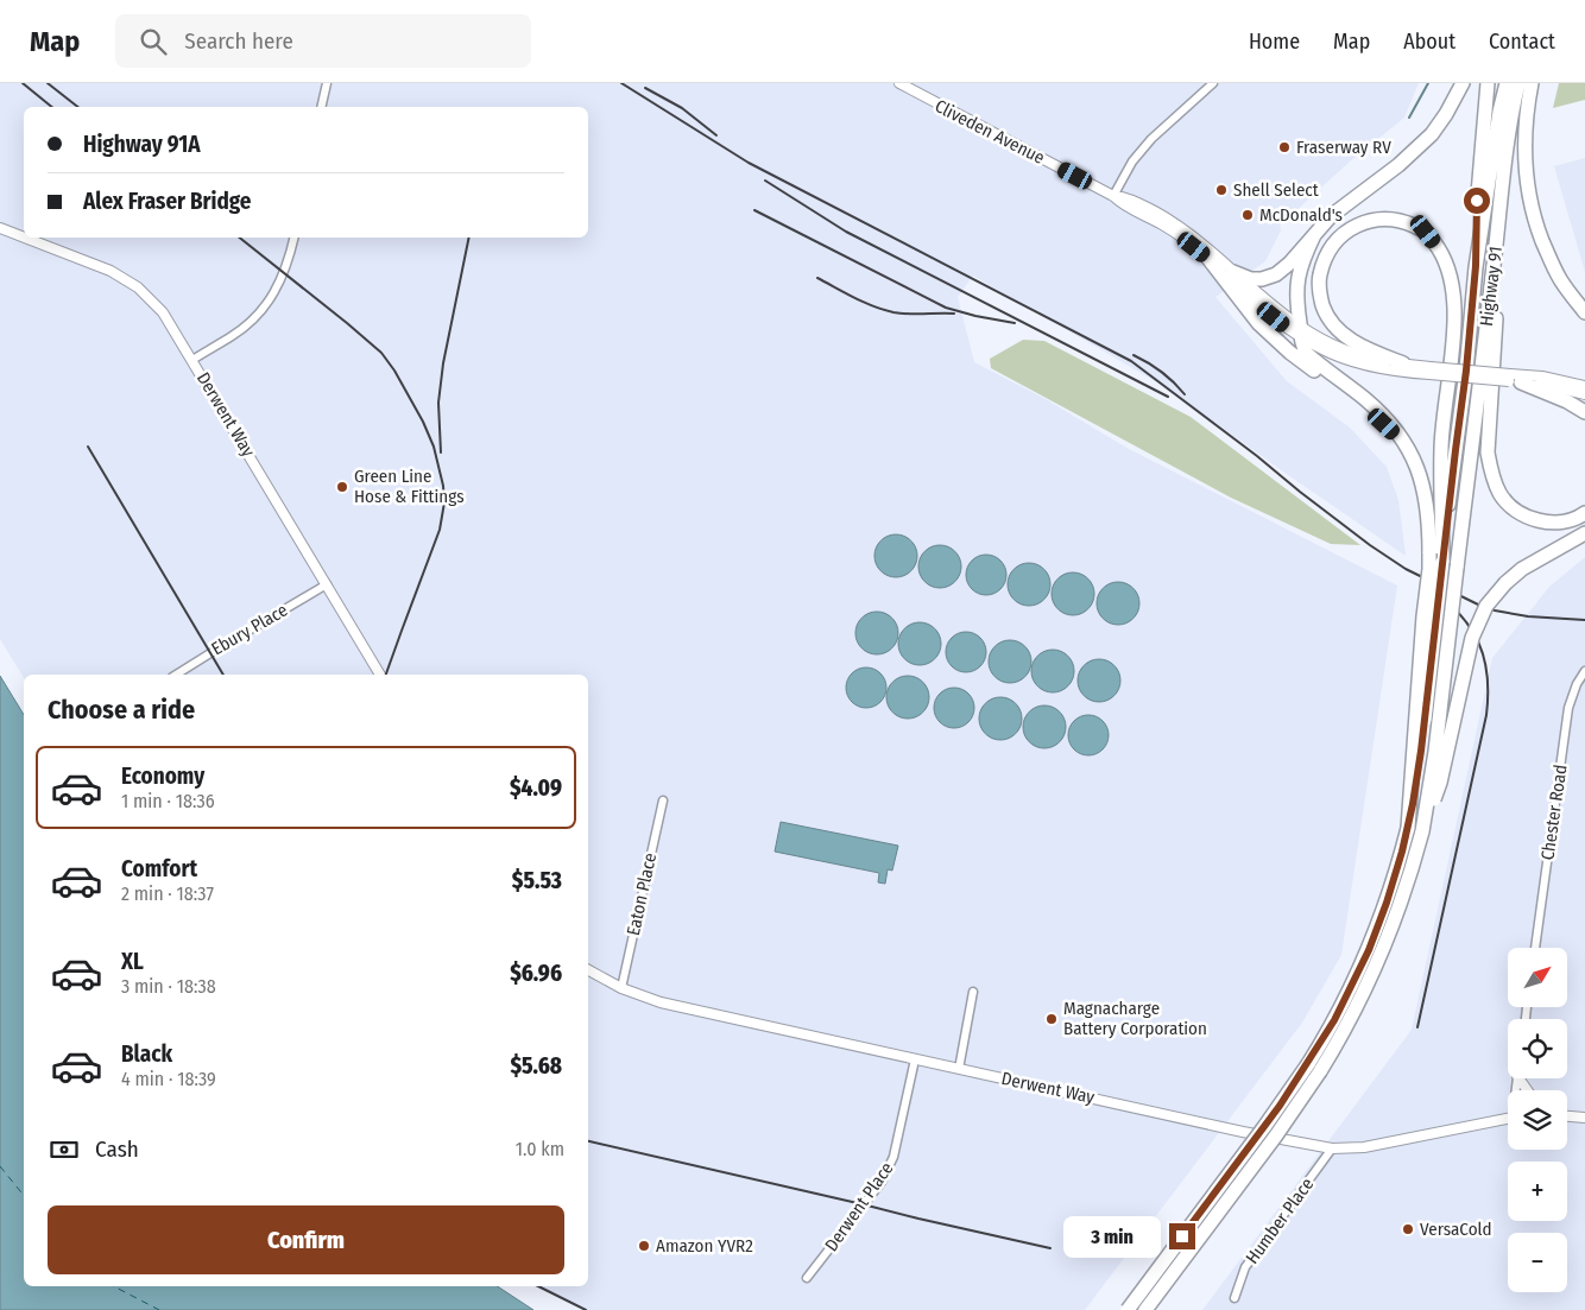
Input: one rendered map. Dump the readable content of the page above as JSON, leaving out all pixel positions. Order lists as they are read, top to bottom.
{
  "streets": {
    "highway": ["Highway 91"],
    "street": [
      "Cliveden Avenue",
      "Derwent Way",
      "Ebury Place",
      "Chester Road",
      "Eaton Place",
      "Derwent Place",
      "Humber Place"
    ]
  },
  "crossings": [
    ["Derwent Way", "Ebury Place"],
    ["Derwent Way", "Eaton Place"],
    ["Derwent Way", "Derwent Place"],
    ["Derwent Way", "Humber Place"]
  ],
  "places": [
    "Fraserway RV",
    "Shell Select",
    "McDonald's",
    "Green Line Hose & Fittings",
    "Magnacharge Battery Corporation",
    "VersaCold",
    "Amazon YVR2"
  ],
  "north": "top right",
  "page": {
    "header": "Map",
    "search": "Search here",
    "nav": [
      "Home",
      "Map",
      "About",
      "Contact"
    ],
    "banner": ["Highway 91A", "Alex Fraser Bridge"],
    "heading": "Choose a ride",
    "list": [
      {
        "name": "Economy",
        "note": "1 min · 18:36",
        "value": "$4.09"
      },
      {
        "name": "Comfort",
        "note": "2 min · 18:37",
        "value": "$5.53"
      },
      {
        "name": "XL",
        "note": "3 min · 18:38",
        "value": "$6.96"
      },
      {
        "name": "Black",
        "note": "4 min · 18:39",
        "value": "$5.68"
      }
    ],
    "map_buttons": ["+", "−"],
    "pay": ["Cash", "1.0 km"],
    "buttons": "Confirm",
    "bubble": "3 min"
  }
}
